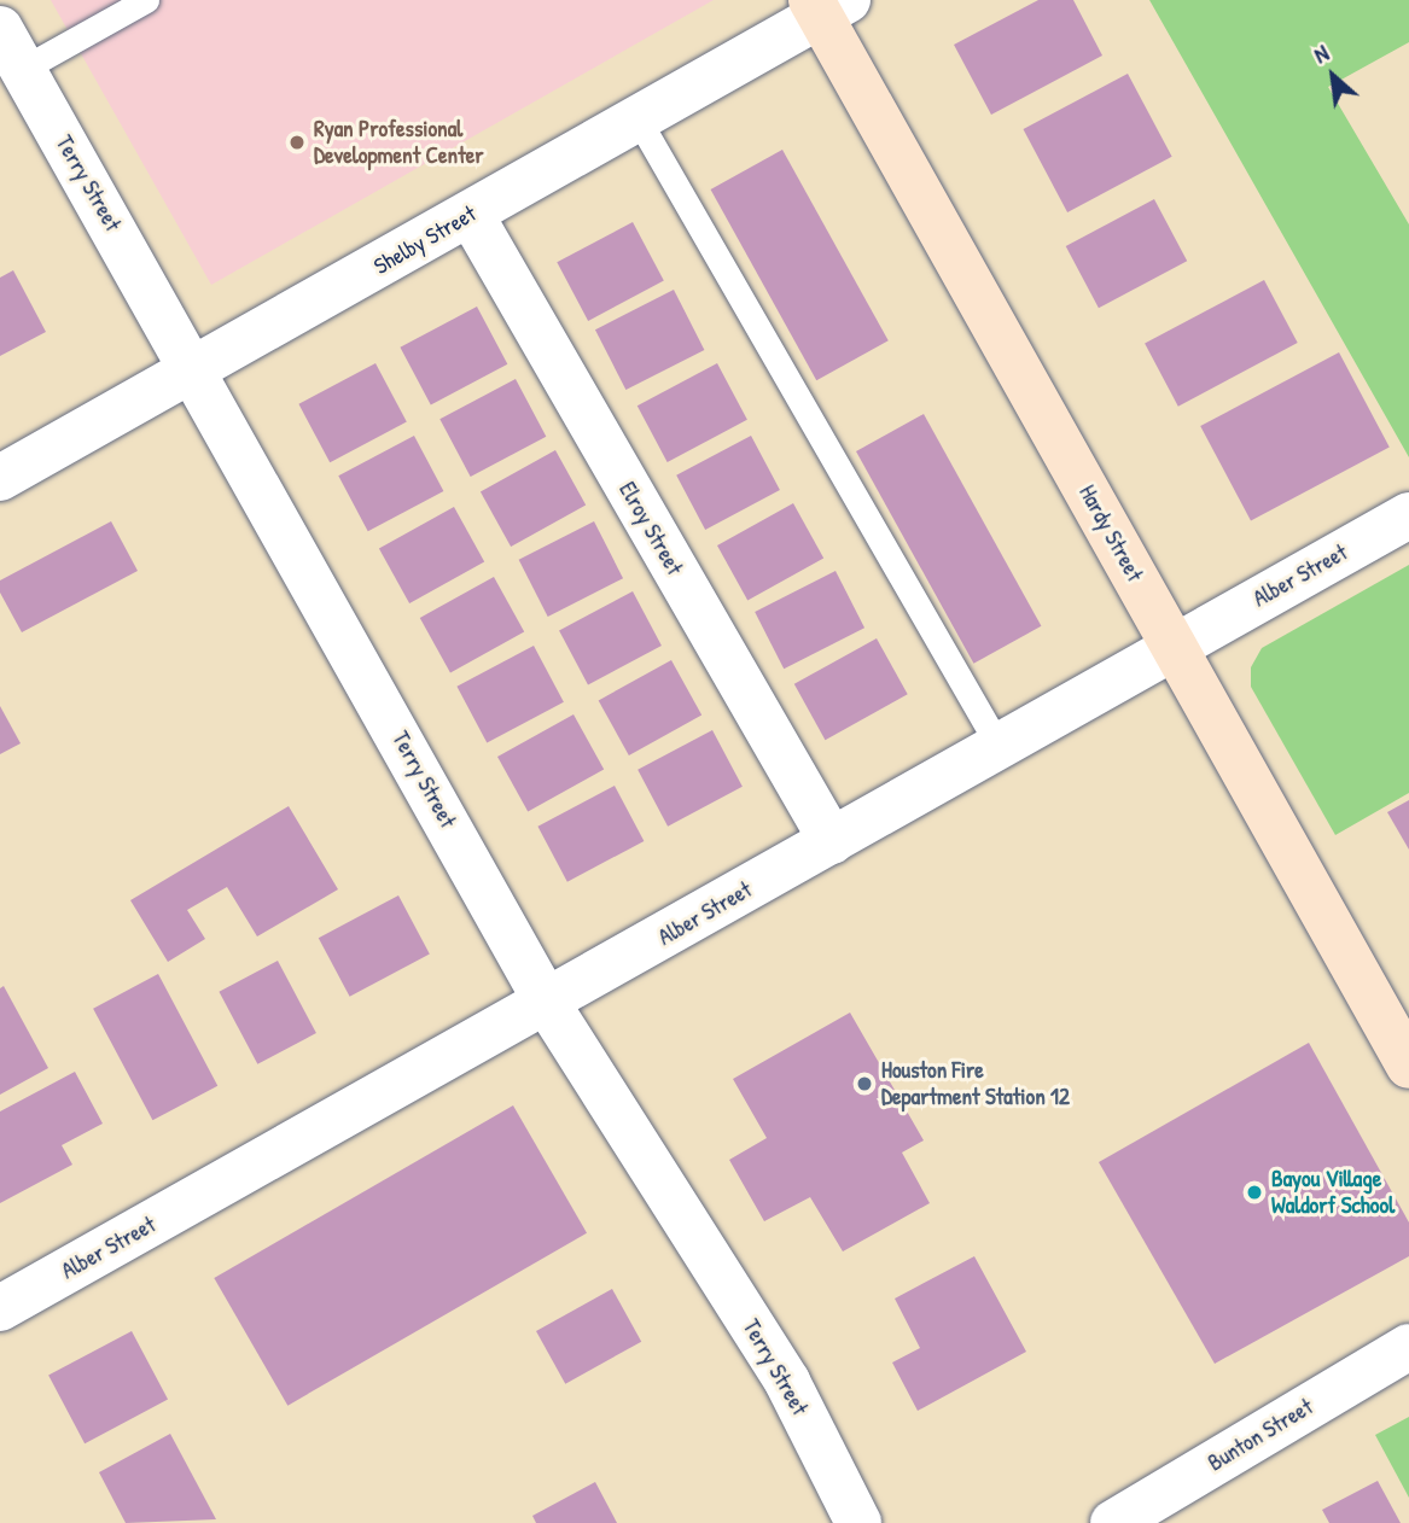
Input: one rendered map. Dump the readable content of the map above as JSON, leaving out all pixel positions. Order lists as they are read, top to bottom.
{
  "streets": {
    "main road": ["Hardy Street"],
    "street": [
      "Terry Street",
      "Shelby Street",
      "Elroy Street",
      "Alber Street",
      "Bunton Street"
    ]
  },
  "crossings": [
    ["Terry Street", "Shelby Street"],
    ["Terry Street", "Alber Street"],
    ["Shelby Street", "Elroy Street"],
    ["Shelby Street", "Hardy Street"],
    ["Elroy Street", "Alber Street"],
    ["Hardy Street", "Alber Street"]
  ],
  "places": ["Ryan Professional Development Center", "Houston Fire Department Station 12", "Bayou Village Waldorf School"],
  "north": "top left"
}
